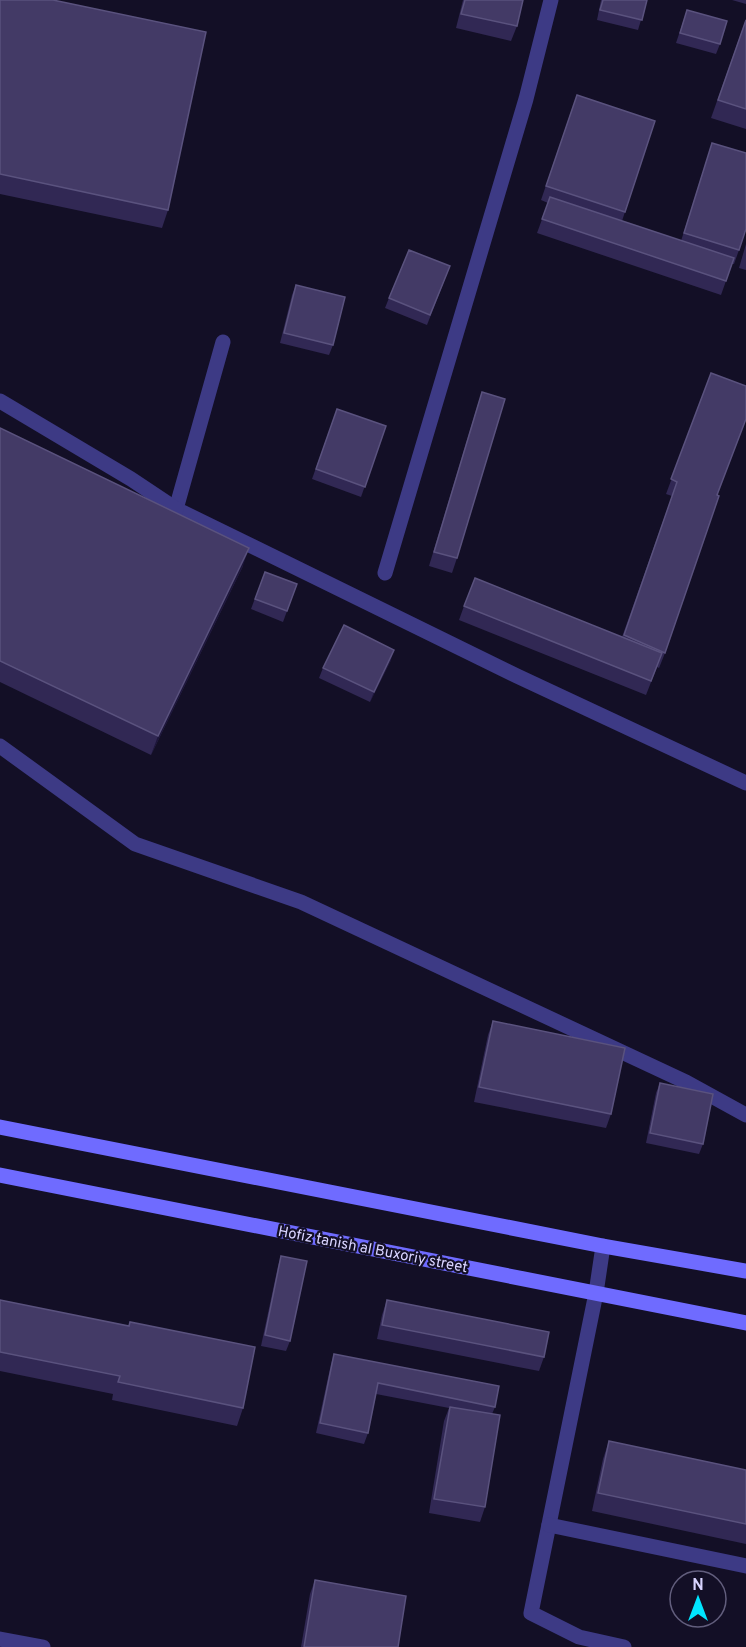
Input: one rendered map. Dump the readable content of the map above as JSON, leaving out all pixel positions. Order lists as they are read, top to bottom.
{
  "streets": {
    "main road": ["Hofiz tanish al Buxoriy street"]
  },
  "north": "top"
}
